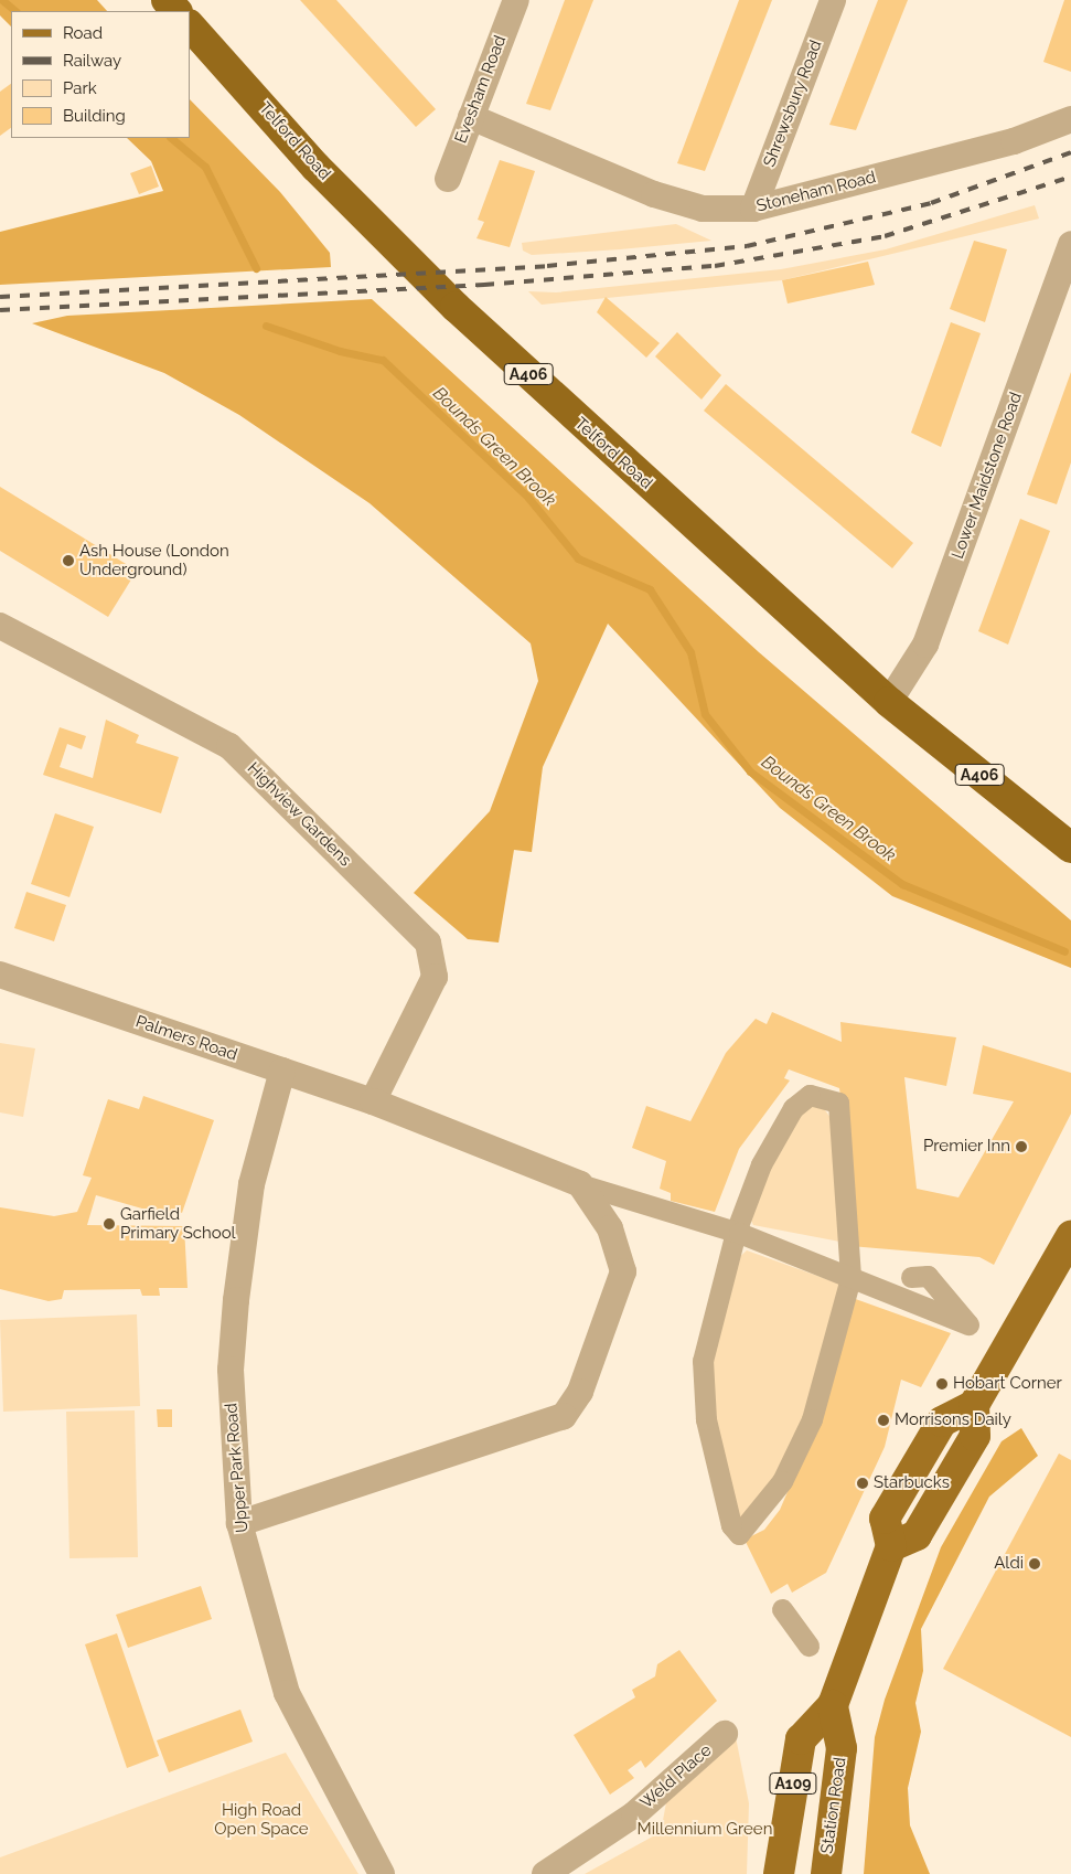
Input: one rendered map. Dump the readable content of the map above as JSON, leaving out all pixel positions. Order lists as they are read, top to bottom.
{
  "streets": {
    "highway": ["Telford Road", "A406"],
    "main road": ["A109", "Station Road"],
    "street": [
      "Evesham Road",
      "Shrewsbury Road",
      "Stoneham Road",
      "Lower Maidstone Road",
      "Highview Gardens",
      "Palmers Road",
      "Upper Park Road",
      "Weld Place"
    ]
  },
  "crossings": [
    ["Evesham Road", "Stoneham Road"],
    ["Shrewsbury Road", "Stoneham Road"],
    ["Telford Road", "Lower Maidstone Road"],
    ["Highview Gardens", "Palmers Road"],
    ["Palmers Road", "Upper Park Road"],
    ["A109", "Station Road"]
  ],
  "water": ["Bounds Green Brook"],
  "parks": ["High Road Open Space", "Millennium Green"],
  "places": [
    "Ash House (London Underground)",
    "Premier Inn",
    "Garfield Primary School",
    "Hobart Corner",
    "Morrisons Daily",
    "Starbucks",
    "Aldi"
  ],
  "legend": [
    "Road",
    "Railway",
    "Park",
    "Building"
  ]
}
